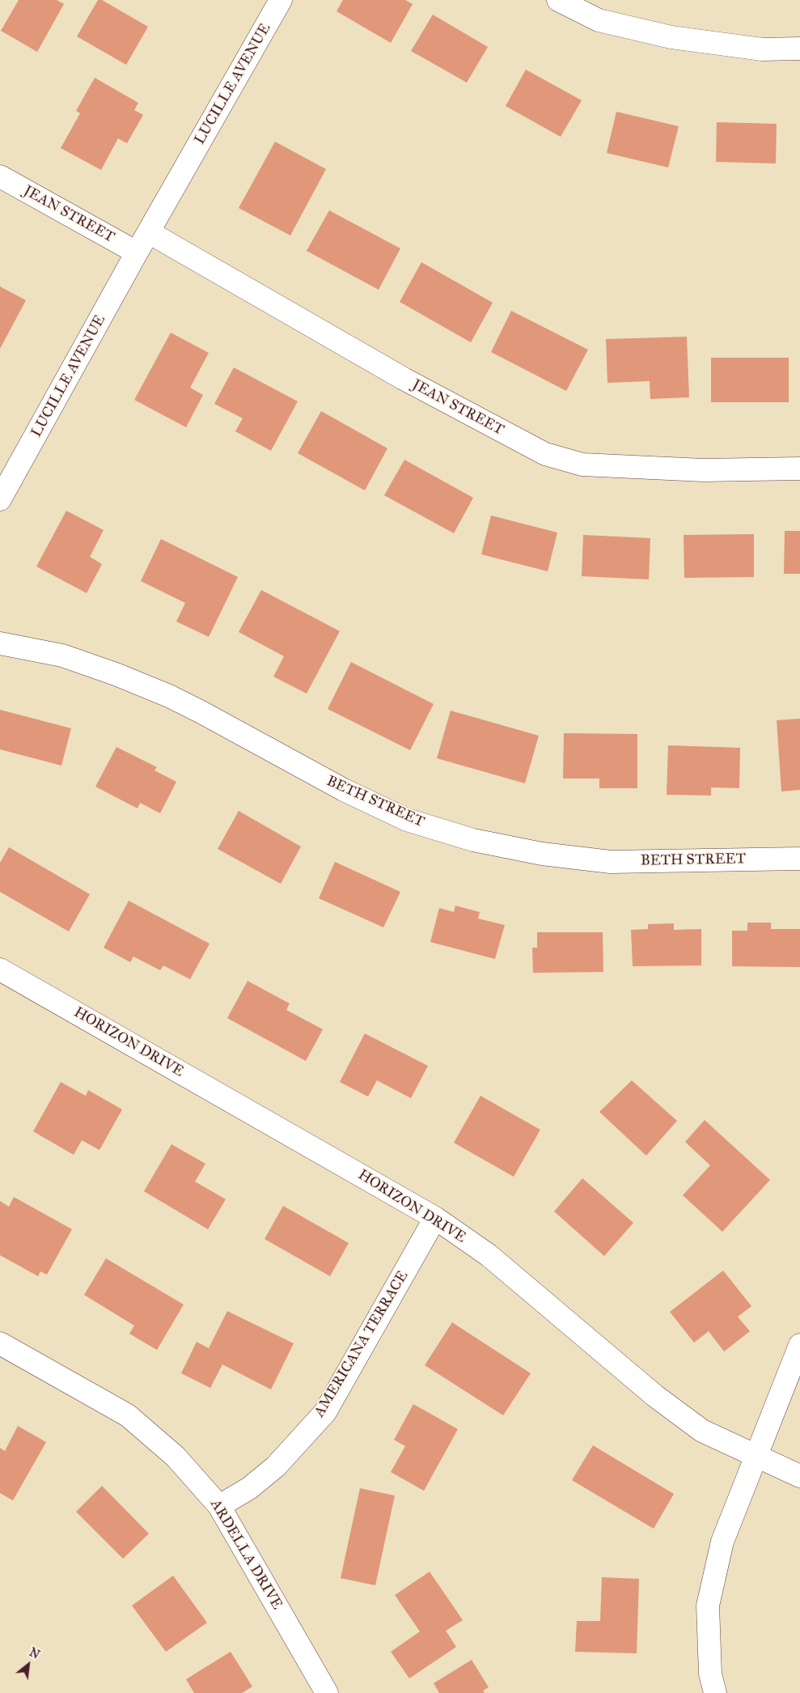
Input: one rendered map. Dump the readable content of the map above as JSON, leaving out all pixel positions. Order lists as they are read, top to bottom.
{
  "streets": {
    "street": [
      "LUCILLE AVENUE",
      "JEAN STREET",
      "BETH STREET",
      "HORIZON DRIVE",
      "AMERICANA TERRACE",
      "ARDELLA DRIVE"
    ]
  },
  "crossings": [
    ["LUCILLE AVENUE", "JEAN STREET"],
    ["HORIZON DRIVE", "AMERICANA TERRACE"],
    ["AMERICANA TERRACE", "ARDELLA DRIVE"]
  ],
  "north": "top right"
}
